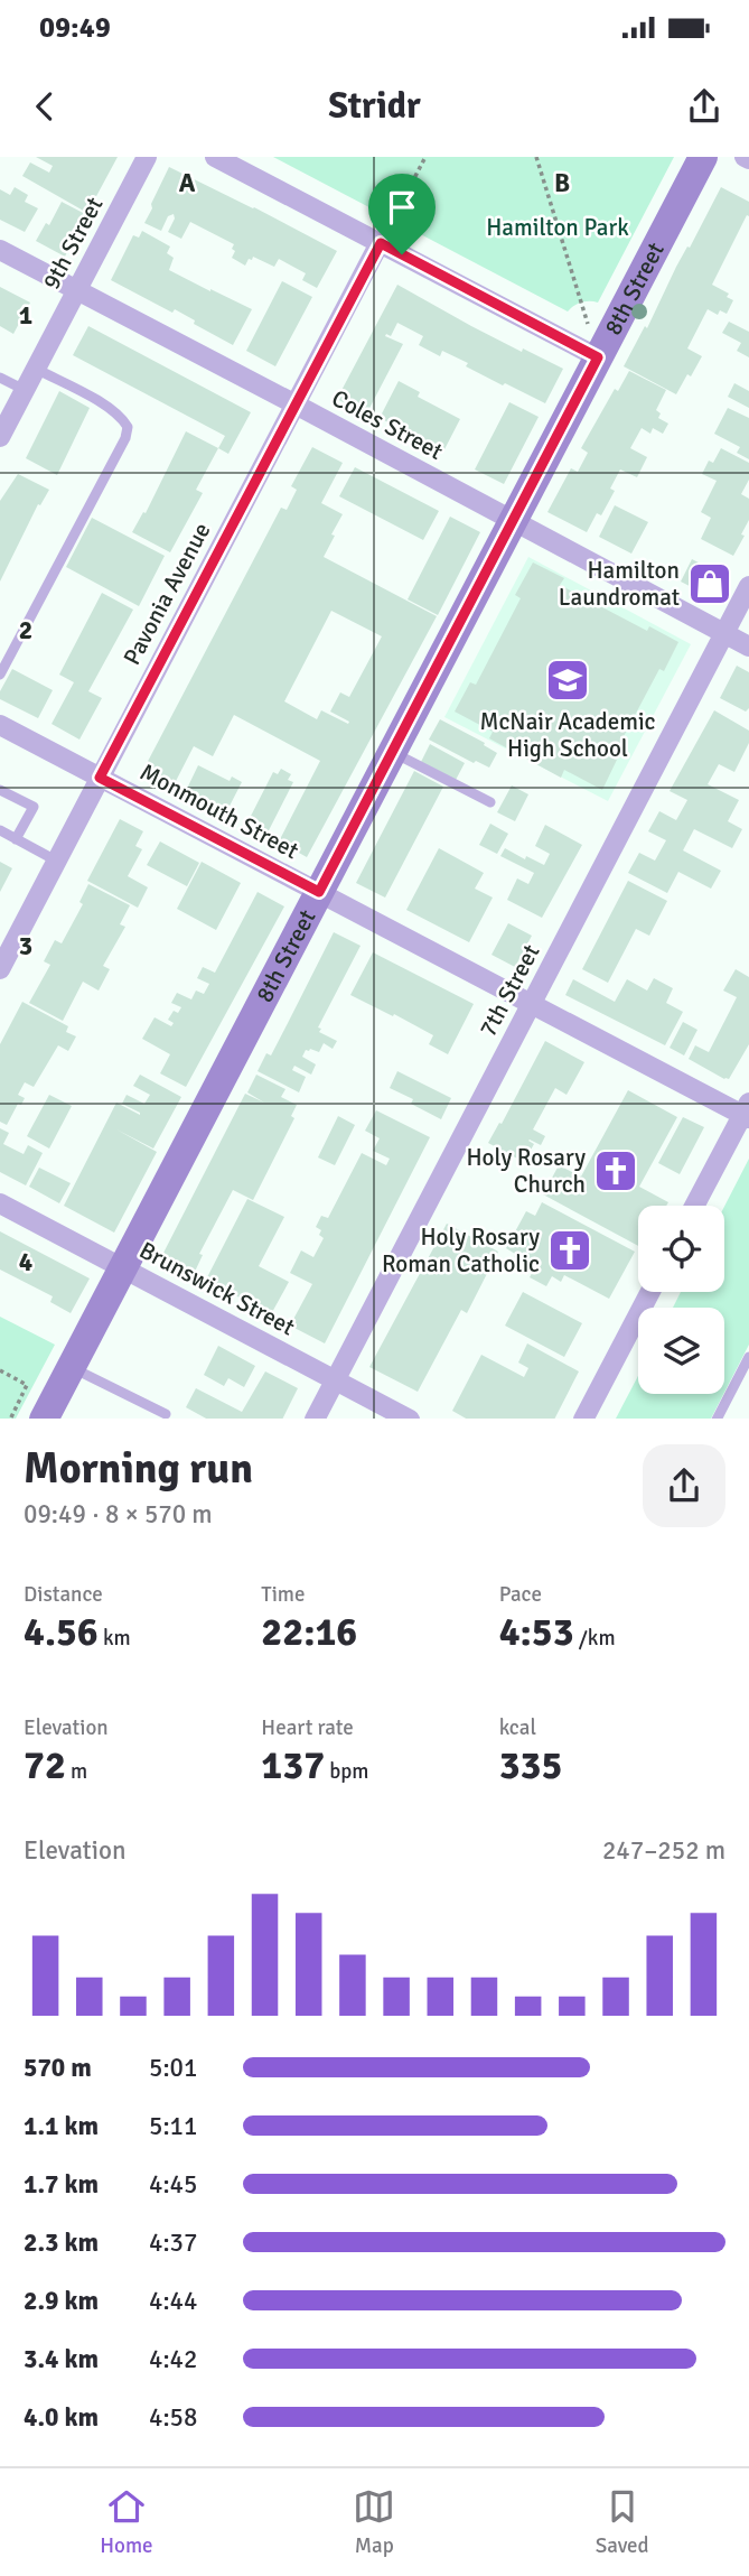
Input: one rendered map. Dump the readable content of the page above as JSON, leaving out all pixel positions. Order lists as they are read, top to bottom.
{
  "streets": {
    "street": [
      "9th Street",
      "8th Street",
      "Coles Street",
      "Pavonia Avenue",
      "Monmouth Street",
      "7th Street",
      "Brunswick Street"
    ]
  },
  "crossings": [
    ["9th Street", "Coles Street"],
    ["8th Street", "Coles Street"],
    ["8th Street", "Monmouth Street"],
    ["8th Street", "Brunswick Street"],
    ["Coles Street", "Pavonia Avenue"],
    ["Coles Street", "7th Street"],
    ["Pavonia Avenue", "Monmouth Street"],
    ["Monmouth Street", "7th Street"],
    ["7th Street", "Brunswick Street"]
  ],
  "parks": ["Hamilton Park"],
  "places": {
    "shop": ["Hamilton Laundromat"],
    "school or university": ["McNair Academic High School"],
    "church": ["Holy Rosary Church", "Holy Rosary Roman Catholic"]
  },
  "page": {
    "status": "09:49",
    "header": "Stridr",
    "heading": ["Morning run", "09:49 · 8 × 570 m"],
    "stats": [
      ["Distance", "4.56 km"],
      ["Time", "22:16"],
      ["Pace", "4:53 /km"],
      ["Elevation", "72 m"],
      ["Heart rate", "137 bpm"],
      ["kcal", "335"]
    ],
    "chart": ["Elevation", "247–252 m"],
    "list": [
      {
        "name": "570 m",
        "note": "5:01"
      },
      {
        "name": "1.1 km",
        "note": "5:11"
      },
      {
        "name": "1.7 km",
        "note": "4:45"
      },
      {
        "name": "2.3 km",
        "note": "4:37"
      },
      {
        "name": "2.9 km",
        "note": "4:44"
      },
      {
        "name": "3.4 km",
        "note": "4:42"
      },
      {
        "name": "4.0 km",
        "note": "4:58"
      }
    ],
    "tabs": ["Home", "Map", "Saved"]
  },
  "grid": {
    "columns": ["A", "B"],
    "rows": [
      "1",
      "2",
      "3",
      "4"
    ]
  }
}
